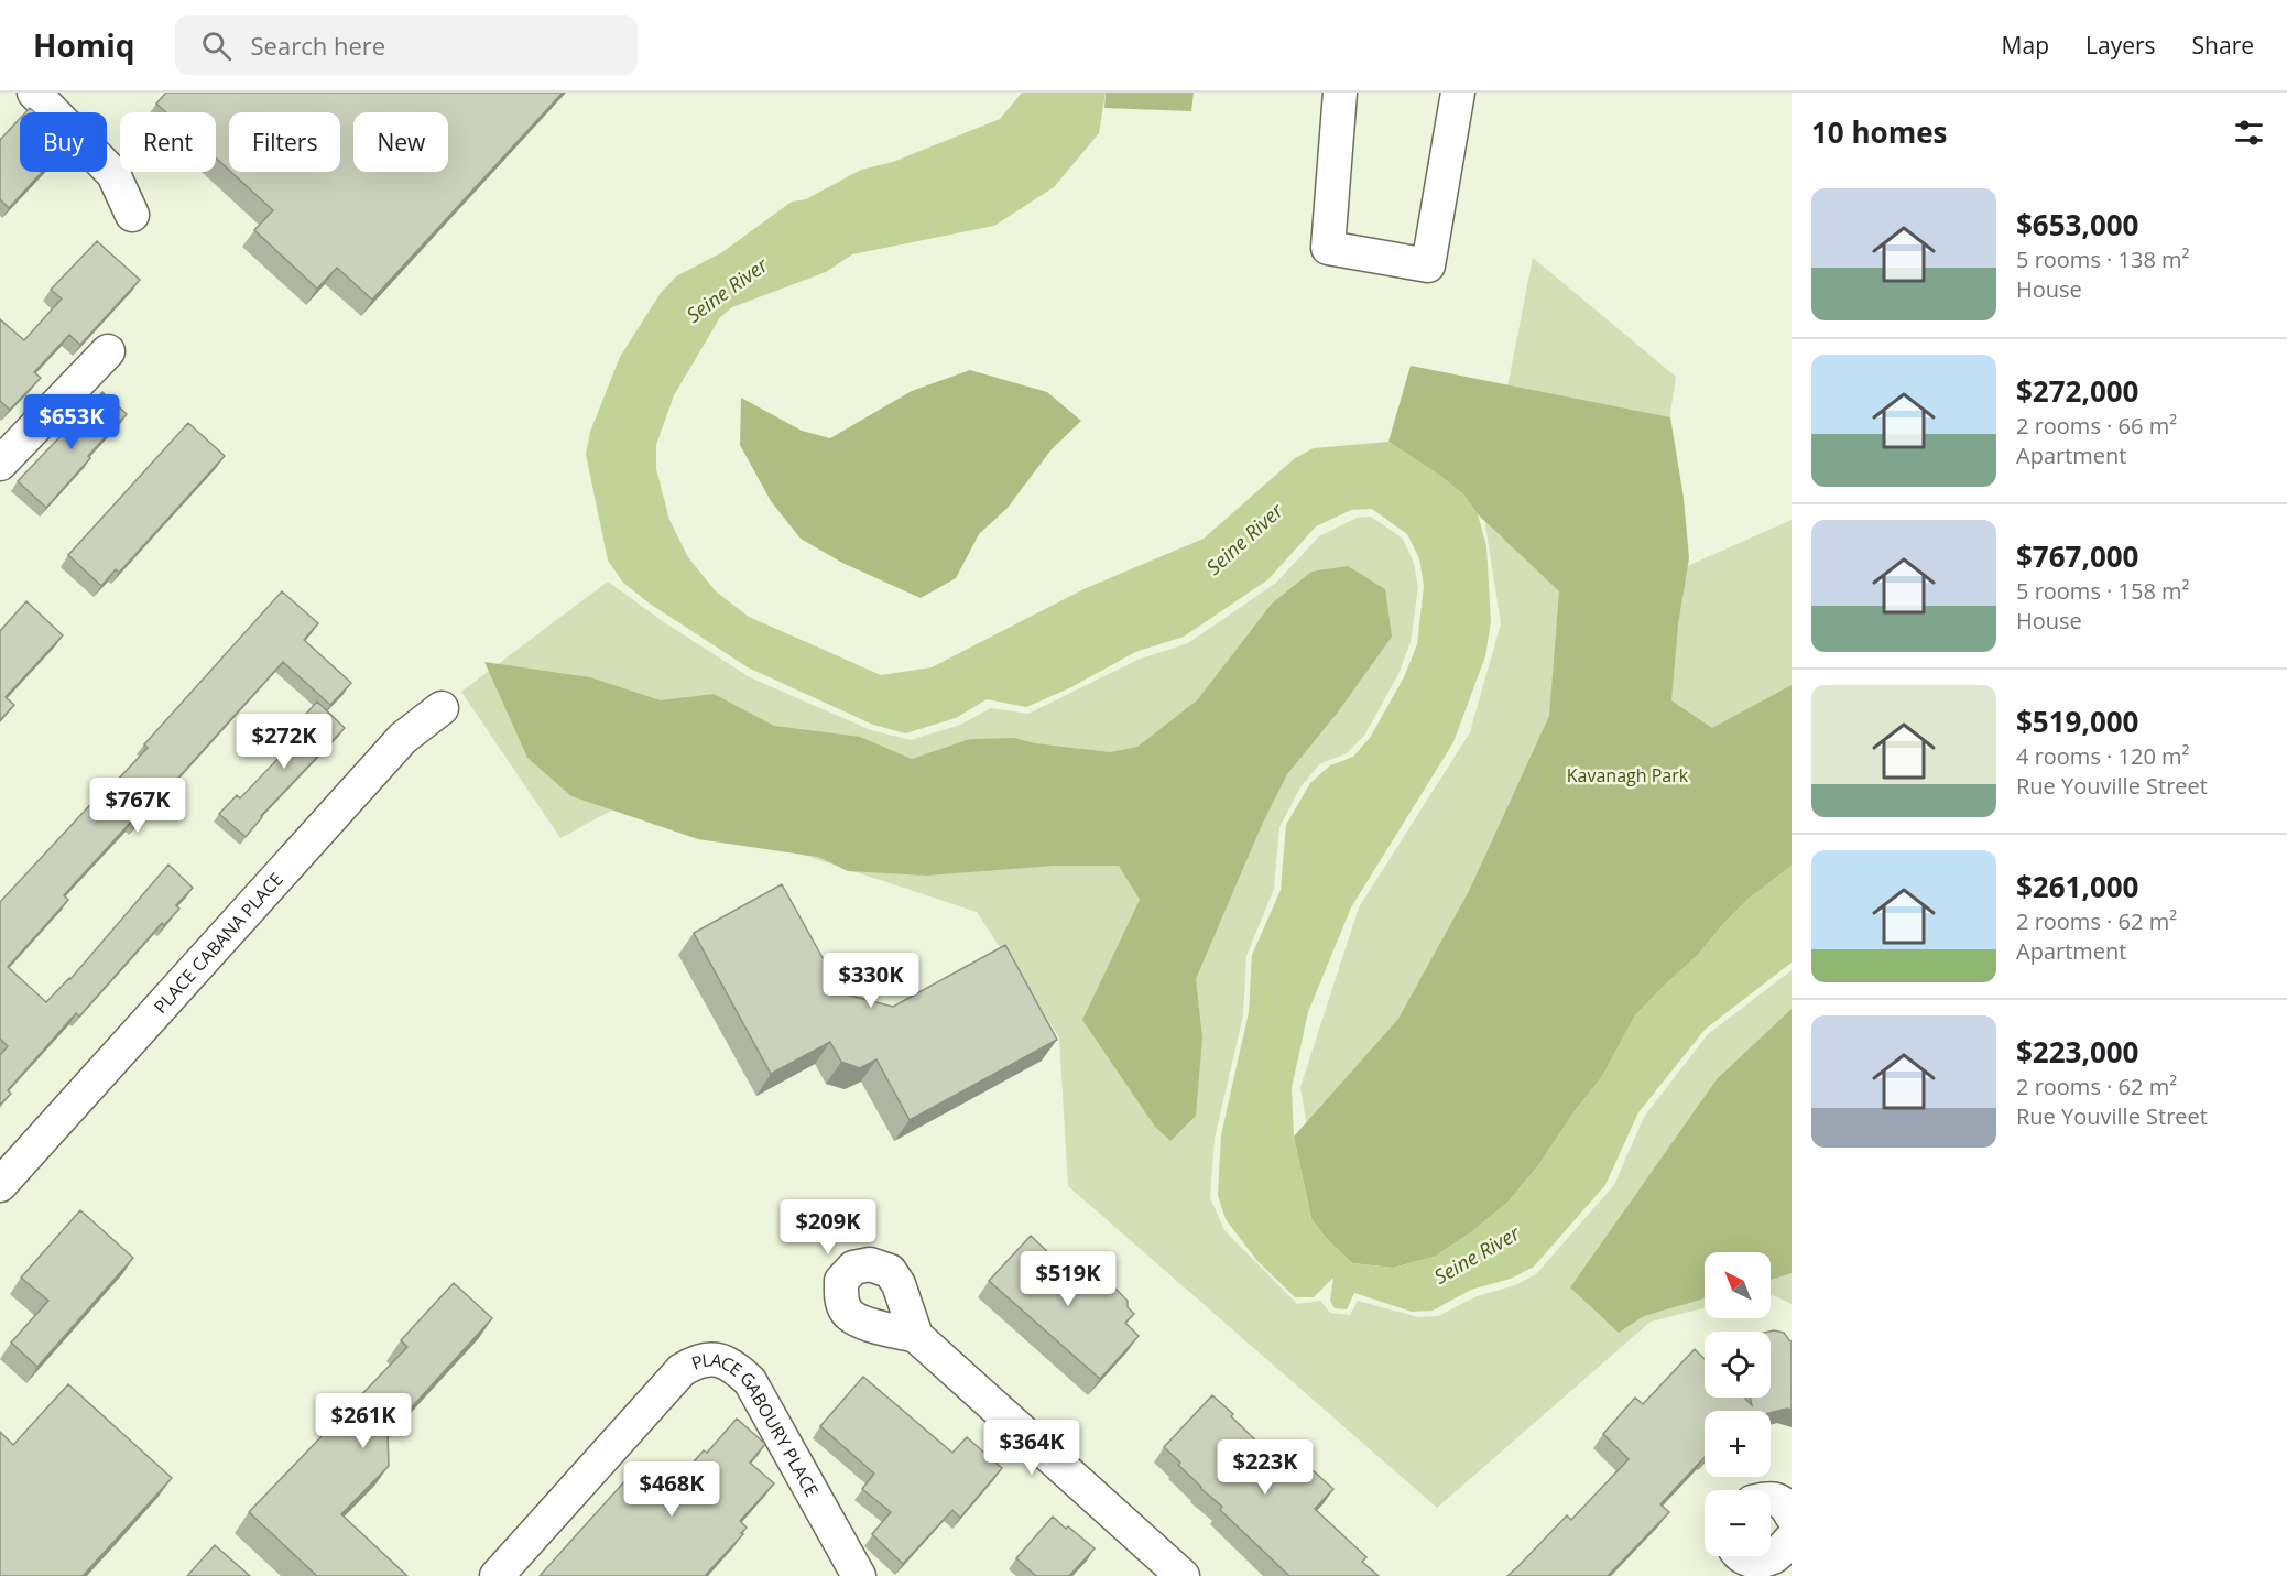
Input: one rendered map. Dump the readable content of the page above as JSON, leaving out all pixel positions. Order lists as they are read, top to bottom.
{
  "streets": {
    "street": ["PLACE CABANA PLACE", "PLACE GABOURY PLACE"]
  },
  "water": ["Seine River"],
  "parks": ["Kavanagh Park"],
  "north": "top left",
  "page": {
    "header": "Homiq",
    "search": "Search here",
    "nav": ["Map", "Layers", "Share"],
    "heading": "10 homes",
    "chip": [
      "Buy",
      "Rent",
      "Filters",
      "New"
    ],
    "list": [
      {
        "name": "$653,000",
        "note": "5 rooms · 138 m² · House"
      },
      {
        "name": "$272,000",
        "note": "2 rooms · 66 m² · Apartment"
      },
      {
        "name": "$767,000",
        "note": "5 rooms · 158 m² · House"
      },
      {
        "name": "$519,000",
        "note": "4 rooms · 120 m² · Rue Youville Street"
      },
      {
        "name": "$261,000",
        "note": "2 rooms · 62 m² · Apartment"
      },
      {
        "name": "$223,000",
        "note": "2 rooms · 62 m² · Rue Youville Street"
      }
    ],
    "price": [
      "$653K",
      "$272K",
      "$767K",
      "$330K",
      "$209K",
      "$519K",
      "$261K",
      "$364K",
      "$223K",
      "$468K"
    ],
    "map_buttons": ["+", "−"]
  }
}
